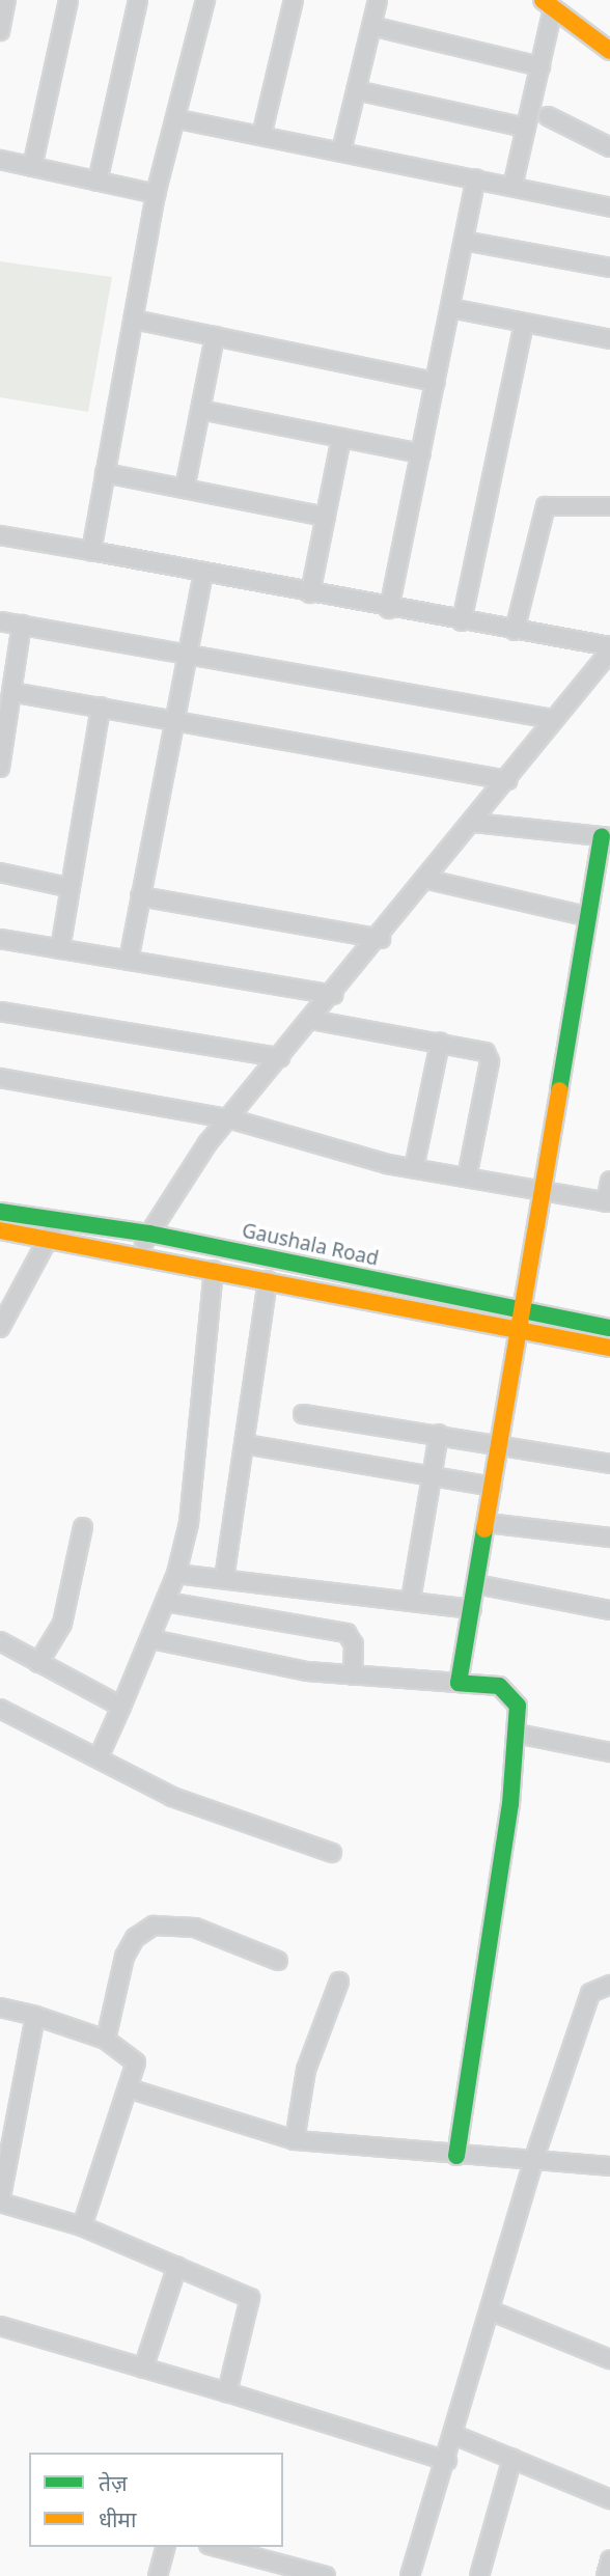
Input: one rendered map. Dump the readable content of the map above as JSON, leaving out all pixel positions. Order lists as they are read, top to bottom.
{
  "streets": {
    "street": ["Gaushala Road"]
  },
  "legend": ["तेज़", "धीमा"]
}
